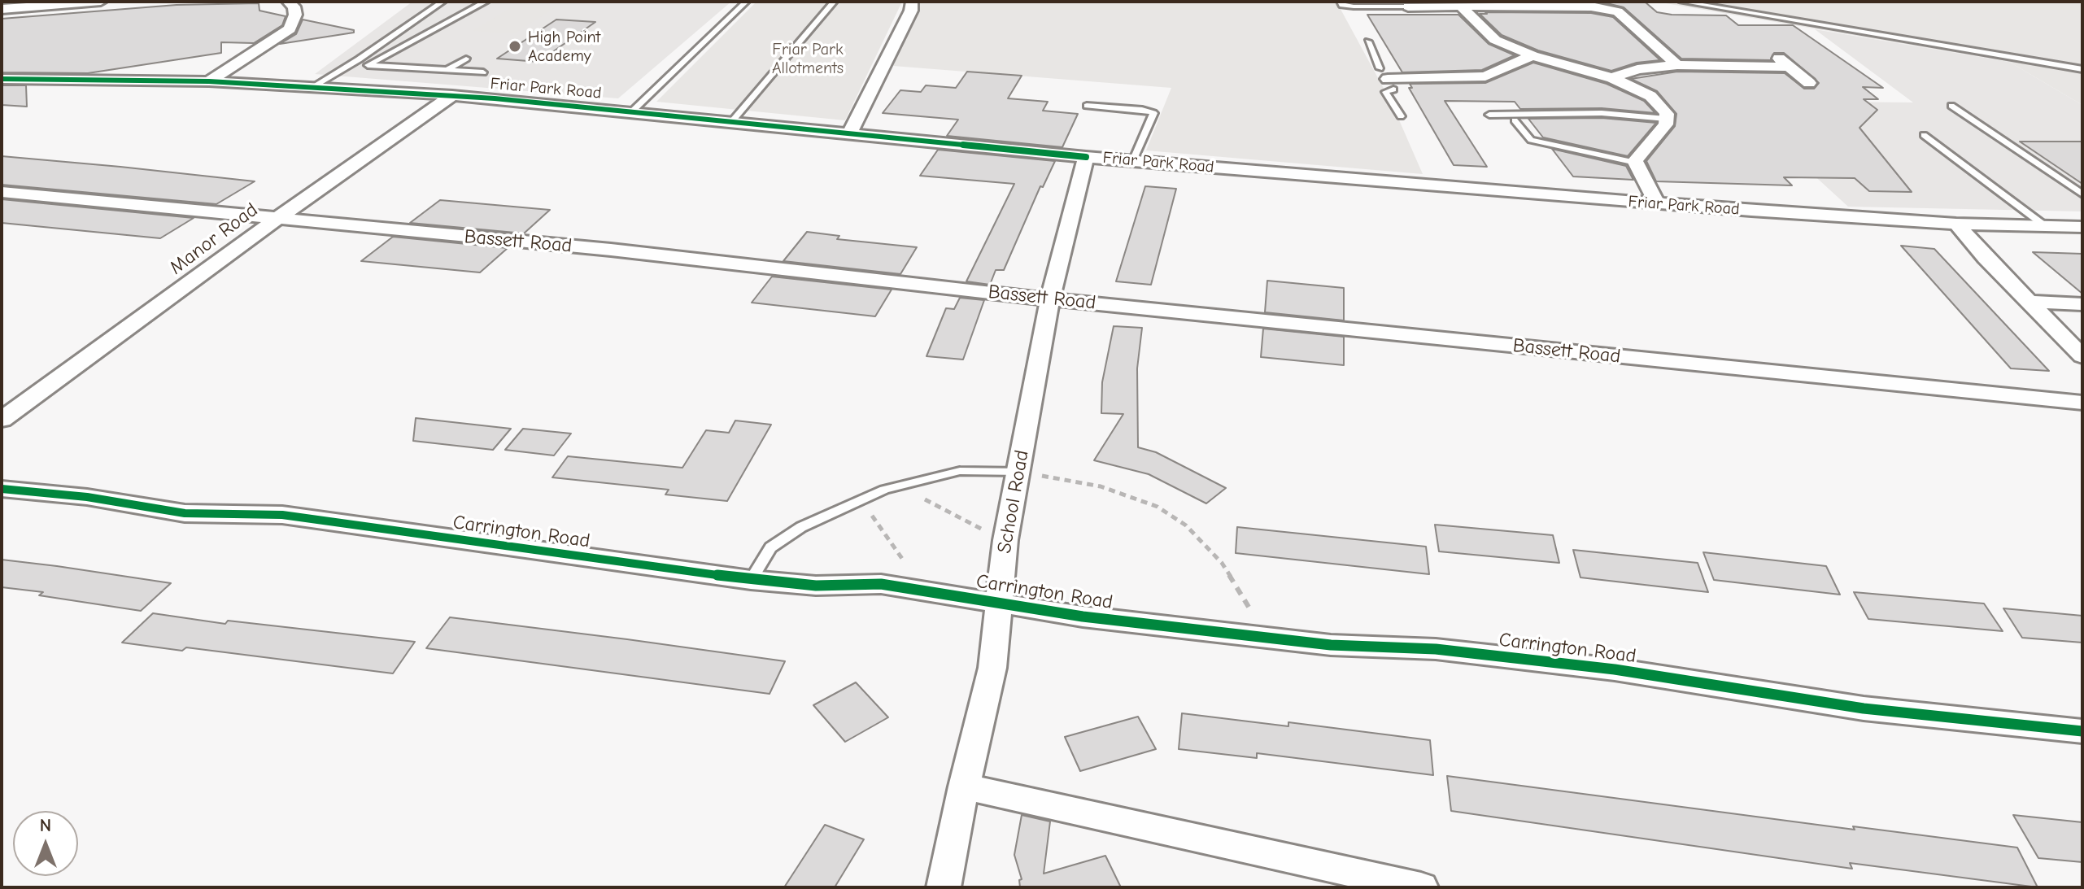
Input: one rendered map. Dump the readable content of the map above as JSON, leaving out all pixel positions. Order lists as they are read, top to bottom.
{
  "streets": {
    "street": [
      "Friar Park Road",
      "Manor Road",
      "Bassett Road",
      "School Road",
      "Carrington Road"
    ]
  },
  "crossings": [
    ["Friar Park Road", "Manor Road"],
    ["Friar Park Road", "School Road"],
    ["Manor Road", "Bassett Road"],
    ["Bassett Road", "School Road"],
    ["School Road", "Carrington Road"]
  ],
  "parks": ["Friar Park Allotments"],
  "places": ["High Point Academy"],
  "north": "top"
}
